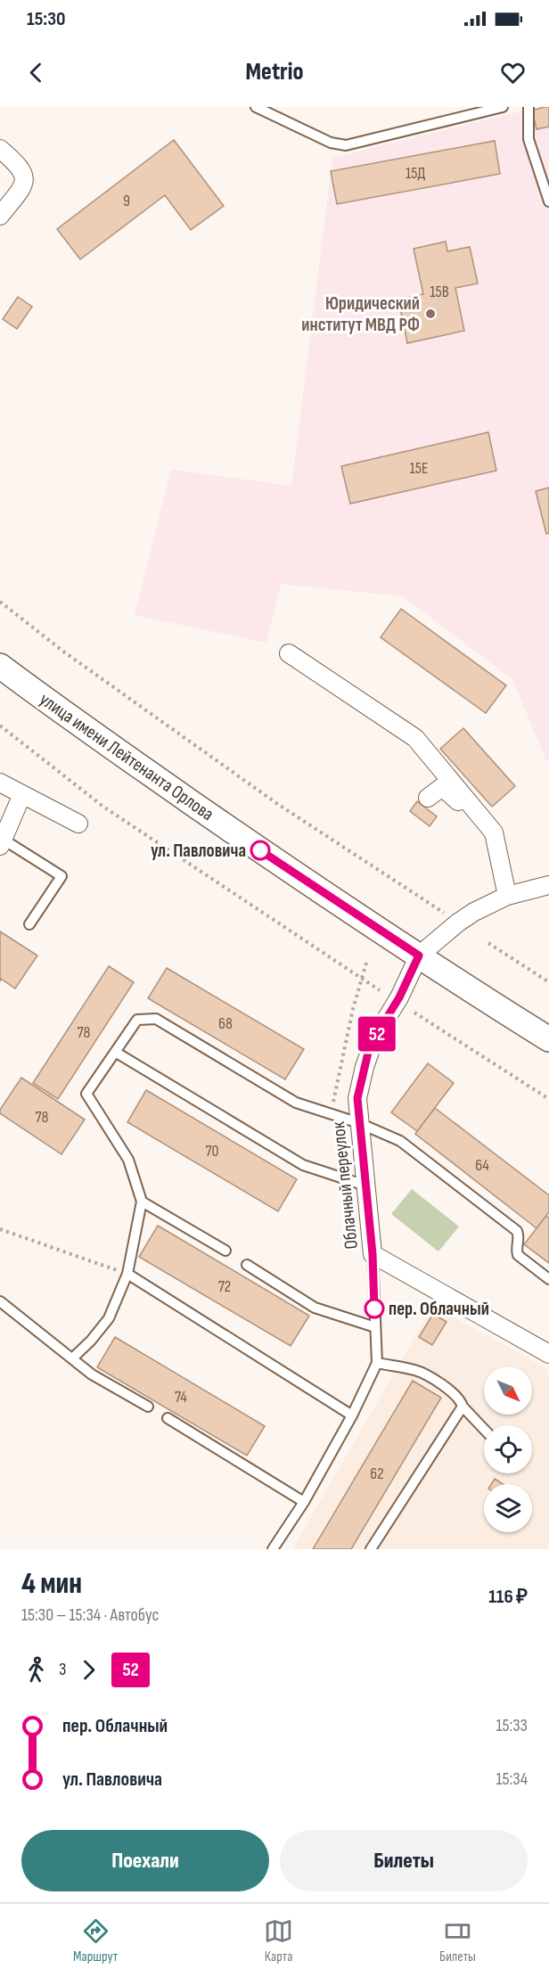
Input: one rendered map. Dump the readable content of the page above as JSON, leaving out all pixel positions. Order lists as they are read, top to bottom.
{
  "streets": {
    "main road": ["улица имени Лейтенанта Орлова"],
    "street": ["Облачный переулок"]
  },
  "crossings": [
    ["улица имени Лейтенанта Орлова", "Облачный переулок"]
  ],
  "places": ["Юридический институт МВД РФ", "ул. Павловича", "пер. Облачный"],
  "lines": ["bus line 52"],
  "house_numbers": [
    "15Д",
    "9",
    "15В",
    "15Е",
    "68",
    "78",
    "78",
    "70",
    "64",
    "72",
    "74",
    "62"
  ],
  "north": "bottom right",
  "page": {
    "status": "15:30",
    "header": "Metrio",
    "on_map": "52",
    "heading": ["4 мин", "15:30 – 15:34 · Автобус", "116 ₽"],
    "legs": ["3", "52"],
    "list": [
      {
        "name": "пер. Облачный",
        "value": "15:33"
      },
      {
        "name": "ул. Павловича",
        "value": "15:34"
      }
    ],
    "buttons": ["Поехали", "Билеты"],
    "tabs": ["Маршрут", "Карта", "Билеты"]
  }
}
